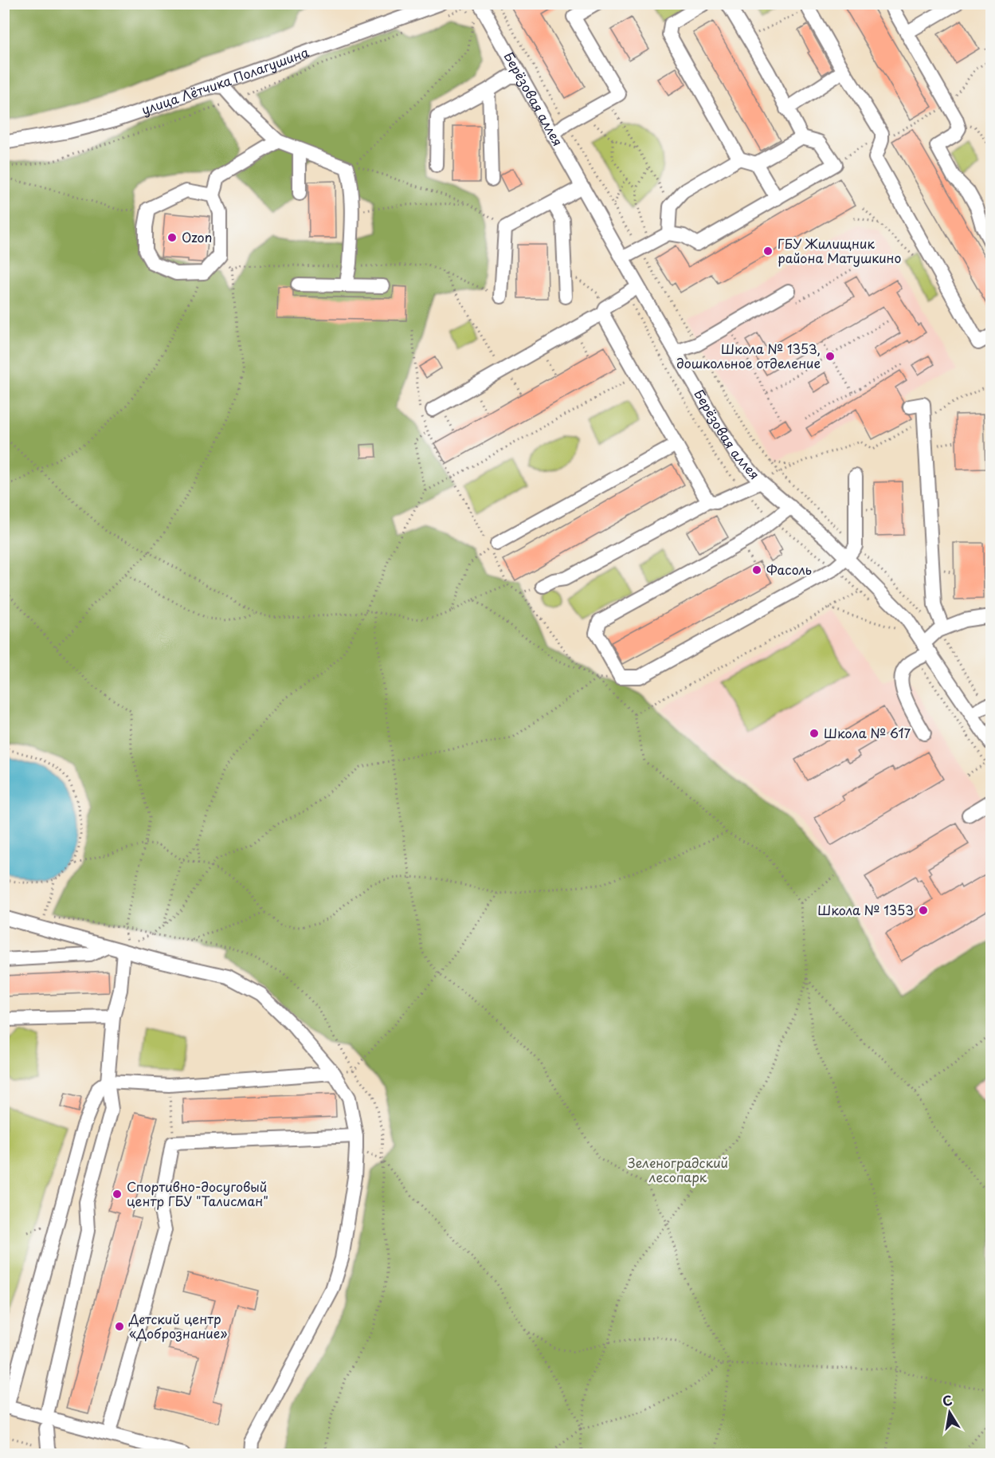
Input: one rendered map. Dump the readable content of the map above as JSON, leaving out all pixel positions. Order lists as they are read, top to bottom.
{
  "streets": {
    "street": ["улица Лётчика Полагушина", "Берёзовая аллея"]
  },
  "parks": ["Зеленоградский лесопарк"],
  "places": [
    "Ozon",
    "ГБУ Жилищник района Матушкино",
    "Школа № 1353, дошкольное отделение",
    "Фасоль",
    "Школа № 617",
    "Школа № 1353",
    "Спортивно-досуговый центр ГБУ \"Талисман\"",
    "Детский центр «Добрознание»"
  ],
  "north": "top"
}
